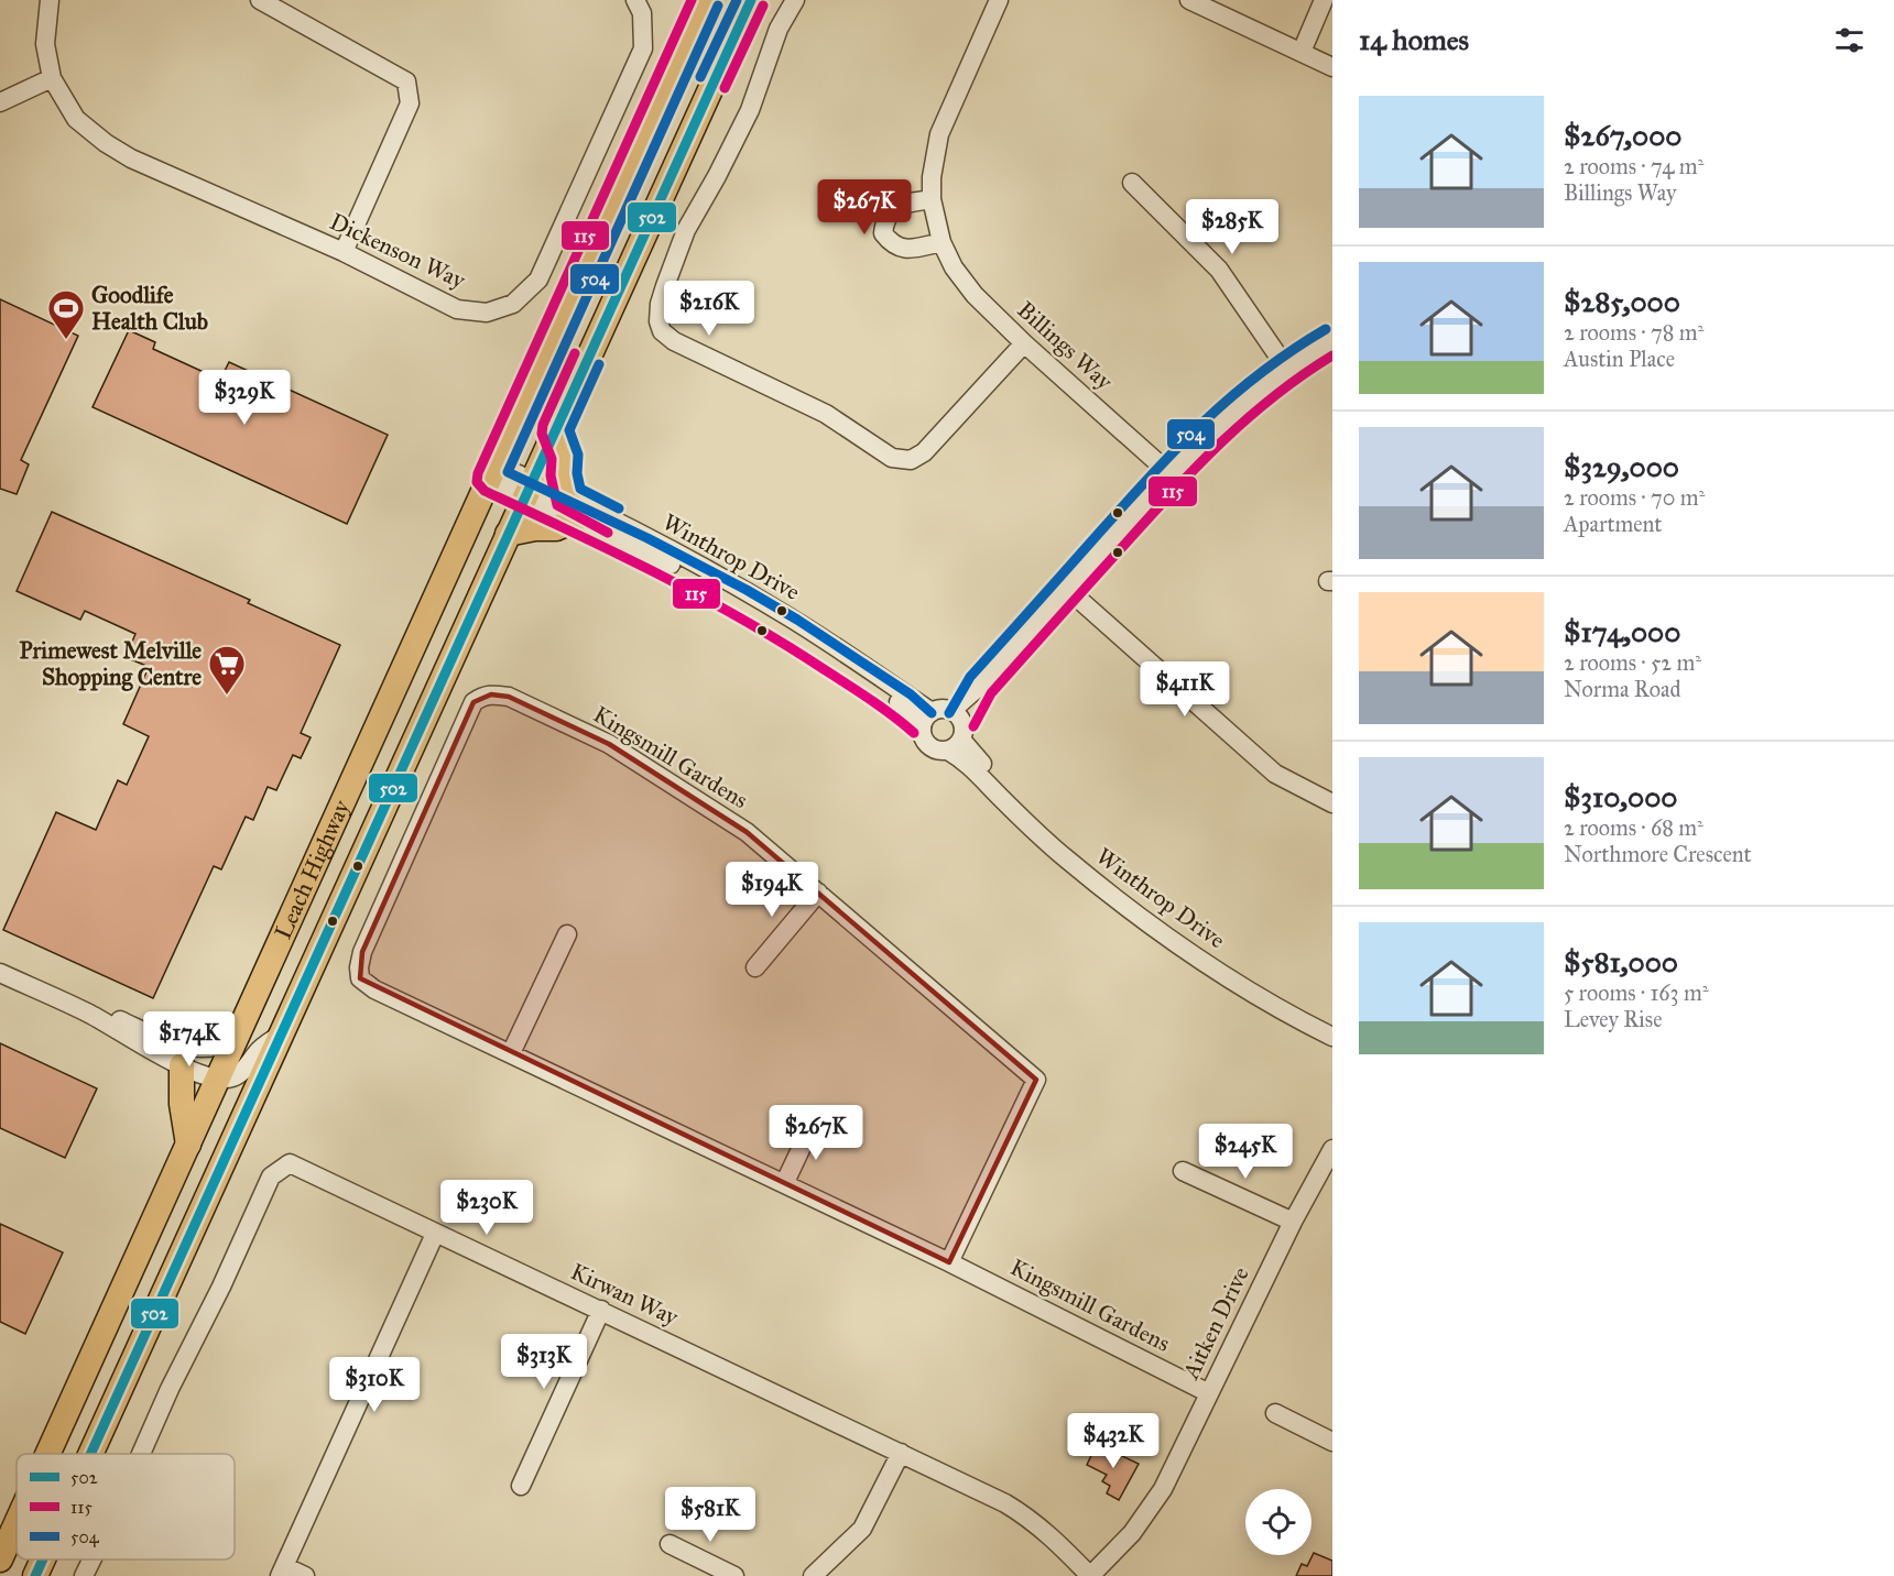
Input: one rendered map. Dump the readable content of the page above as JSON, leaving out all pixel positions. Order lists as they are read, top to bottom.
{
  "streets": {
    "highway": ["Leach Highway"],
    "street": [
      "Dickenson Way",
      "Billings Way",
      "Winthrop Drive",
      "Kingsmill Gardens",
      "Kirwan Way",
      "Aitken Drive"
    ]
  },
  "crossings": [
    ["Winthrop Drive", "Leach Highway"],
    ["Kingsmill Gardens", "Aitken Drive"],
    ["Kirwan Way", "Aitken Drive"]
  ],
  "places": {
    "sports": ["Goodlife Health Club"],
    "supermarket": ["Primewest Melville Shopping Centre"]
  },
  "lines": ["transit line 502", "transit line 115", "transit line 504"],
  "legend": ["502", "115", "504"],
  "page": {
    "heading": "14 homes",
    "list": [
      {
        "name": "$267,000",
        "note": "2 rooms · 74 m² · Billings Way"
      },
      {
        "name": "$285,000",
        "note": "2 rooms · 78 m² · Austin Place"
      },
      {
        "name": "$329,000",
        "note": "2 rooms · 70 m² · Apartment"
      },
      {
        "name": "$174,000",
        "note": "2 rooms · 52 m² · Norma Road"
      },
      {
        "name": "$310,000",
        "note": "2 rooms · 68 m² · Northmore Crescent"
      },
      {
        "name": "$581,000",
        "note": "5 rooms · 163 m² · Levey Rise"
      }
    ],
    "price": [
      "$267K",
      "$285K",
      "$216K",
      "$329K",
      "$411K",
      "$194K",
      "$174K",
      "$267K",
      "$245K",
      "$230K",
      "$313K",
      "$310K",
      "$432K",
      "$581K"
    ]
  }
}
